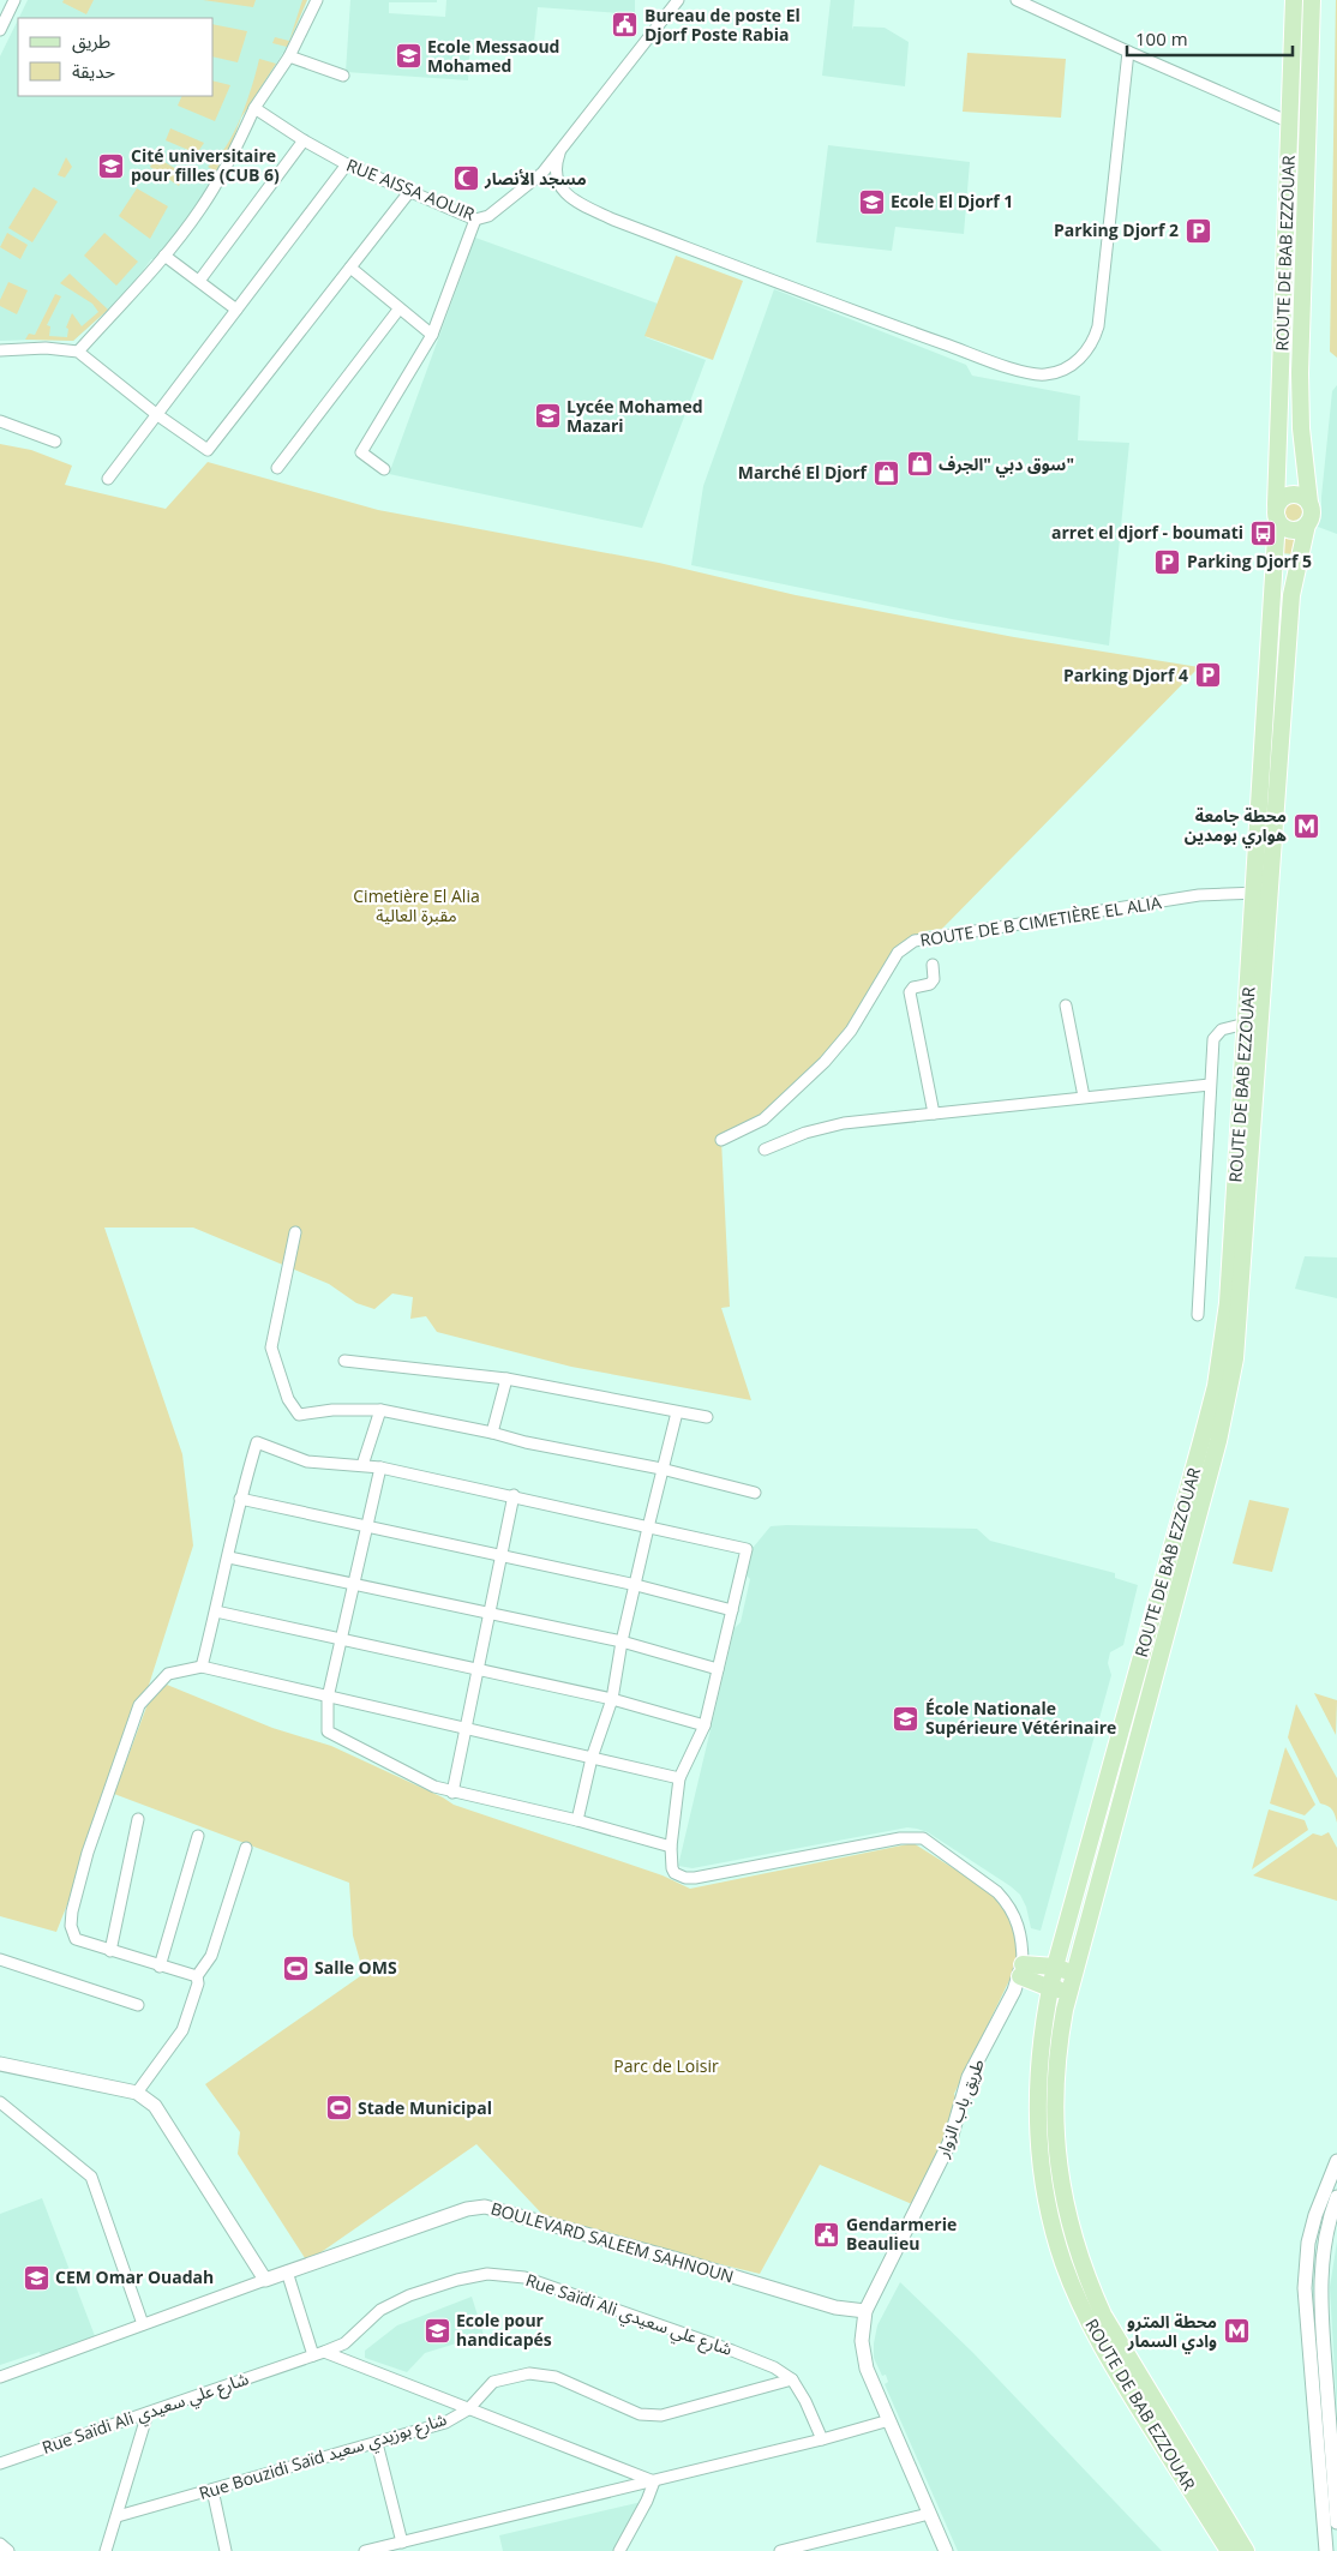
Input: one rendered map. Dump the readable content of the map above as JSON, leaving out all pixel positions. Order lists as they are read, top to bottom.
{
  "streets": {
    "main road": ["ROUTE DE BAB EZZOUAR"],
    "street": [
      "RUE AISSA AOUIR",
      "ROUTE DE B CIMETIÈRE EL ALIA",
      "طريق باب الزوار",
      "BOULEVARD SALEEM SAHNOUN",
      "Rue Saïdi Ali شارع علي سعيدي",
      "Rue Bouzidi Saïd شارع بوزيدي سعيد"
    ]
  },
  "crossings": [
    ["ROUTE DE BAB EZZOUAR", "ROUTE DE B CIMETIÈRE EL ALIA"],
    ["طريق باب الزوار", "BOULEVARD SALEEM SAHNOUN"],
    ["Rue Saïdi Ali شارع علي سعيدي", "Rue Bouzidi Saïd شارع بوزيدي سعيد"]
  ],
  "parks": ["Cimetière El Alia مقبرة العالية", "Parc de Loisir"],
  "places": {
    "public building": ["Bureau de poste El Djorf Poste Rabia", "Gendarmerie Beaulieu"],
    "school or university": [
      "Ecole Messaoud Mohamed",
      "Cité universitaire pour filles (CUB 6)",
      "Ecole El Djorf 1",
      "Lycée Mohamed Mazari",
      "École Nationale Supérieure Vétérinaire",
      "CEM Omar Ouadah",
      "Ecole pour handicapés"
    ],
    "mosque": ["مسجد الأنصار"],
    "parking": ["Parking Djorf 2", "Parking Djorf 5", "Parking Djorf 4"],
    "shop": ["سوق دبي \"الجرف\"", "Marché El Djorf"],
    "bus stop": ["arret el djorf - boumati"],
    "metro station": ["محطة جامعة هواري بومدين", "محطة المترو وادي السمار"],
    "sports": ["Salle OMS", "Stade Municipal"]
  },
  "legend": ["طريق", "حديقة"],
  "scale_bar": "100 m"
}
